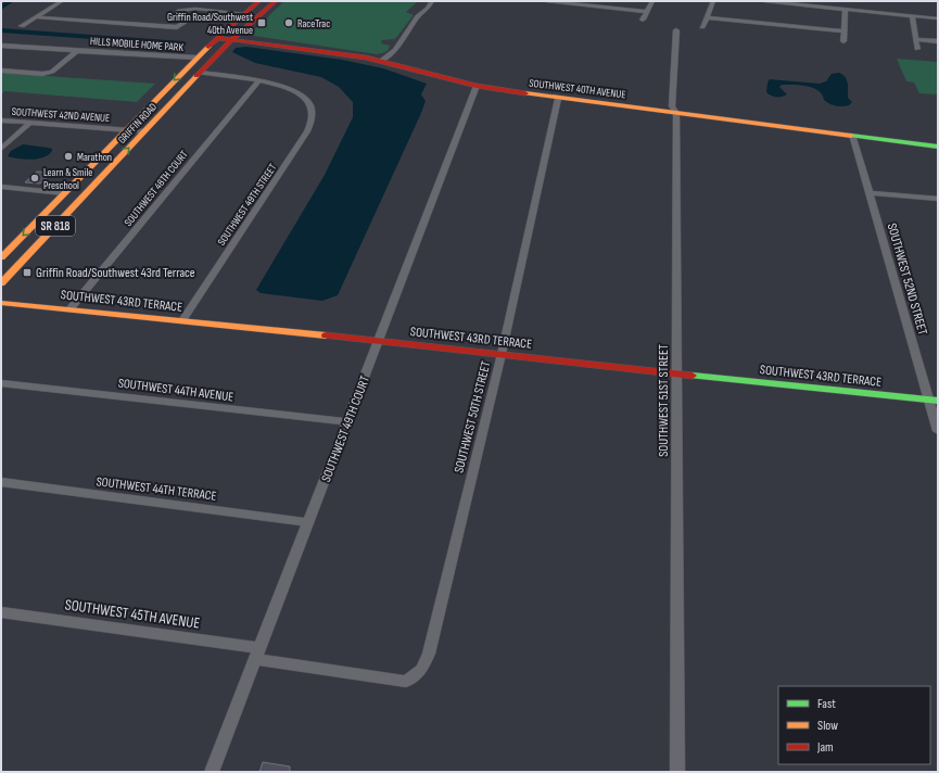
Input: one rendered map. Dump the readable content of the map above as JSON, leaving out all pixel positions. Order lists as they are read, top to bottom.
{
  "streets": {
    "street": [
      "HILLS MOBILE HOME PARK",
      "SOUTHWEST 40TH AVENUE",
      "SOUTHWEST 42ND AVENUE",
      "GRIFFIN ROAD",
      "SOUTHWEST 48TH COURT",
      "SOUTHWEST 49TH STREET",
      "SR 818",
      "SOUTHWEST 52ND STREET",
      "SOUTHWEST 43RD TERRACE",
      "SOUTHWEST 44TH AVENUE",
      "SOUTHWEST 51ST STREET",
      "SOUTHWEST 50TH STREET",
      "SOUTHWEST 49TH COURT",
      "SOUTHWEST 44TH TERRACE",
      "SOUTHWEST 45TH AVENUE"
    ]
  },
  "crossings": [
    ["HILLS MOBILE HOME PARK", "GRIFFIN ROAD"],
    ["SOUTHWEST 40TH AVENUE", "GRIFFIN ROAD"],
    ["SOUTHWEST 40TH AVENUE", "SOUTHWEST 52ND STREET"],
    ["SOUTHWEST 40TH AVENUE", "SOUTHWEST 51ST STREET"],
    ["SOUTHWEST 40TH AVENUE", "SOUTHWEST 50TH STREET"],
    ["SOUTHWEST 40TH AVENUE", "SOUTHWEST 49TH COURT"],
    ["SOUTHWEST 42ND AVENUE", "GRIFFIN ROAD"],
    ["SOUTHWEST 48TH COURT", "SOUTHWEST 49TH STREET"],
    ["SOUTHWEST 48TH COURT", "SOUTHWEST 43RD TERRACE"],
    ["SOUTHWEST 49TH STREET", "SOUTHWEST 43RD TERRACE"],
    ["SOUTHWEST 52ND STREET", "SOUTHWEST 43RD TERRACE"],
    ["SOUTHWEST 43RD TERRACE", "SOUTHWEST 51ST STREET"],
    ["SOUTHWEST 43RD TERRACE", "SOUTHWEST 50TH STREET"],
    ["SOUTHWEST 43RD TERRACE", "SOUTHWEST 49TH COURT"],
    ["SOUTHWEST 44TH AVENUE", "SOUTHWEST 49TH COURT"],
    ["SOUTHWEST 50TH STREET", "SOUTHWEST 45TH AVENUE"],
    ["SOUTHWEST 49TH COURT", "SOUTHWEST 44TH TERRACE"],
    ["SOUTHWEST 49TH COURT", "SOUTHWEST 45TH AVENUE"]
  ],
  "places": {
    "transit": ["Griffin Road/Southwest 40th Avenue", "Griffin Road/Southwest 43rd Terrace"],
    "other": ["RaceTrac", "Marathon", "Learn & Smile Preschool"]
  },
  "legend": ["Fast", "Slow", "Jam"]
}
